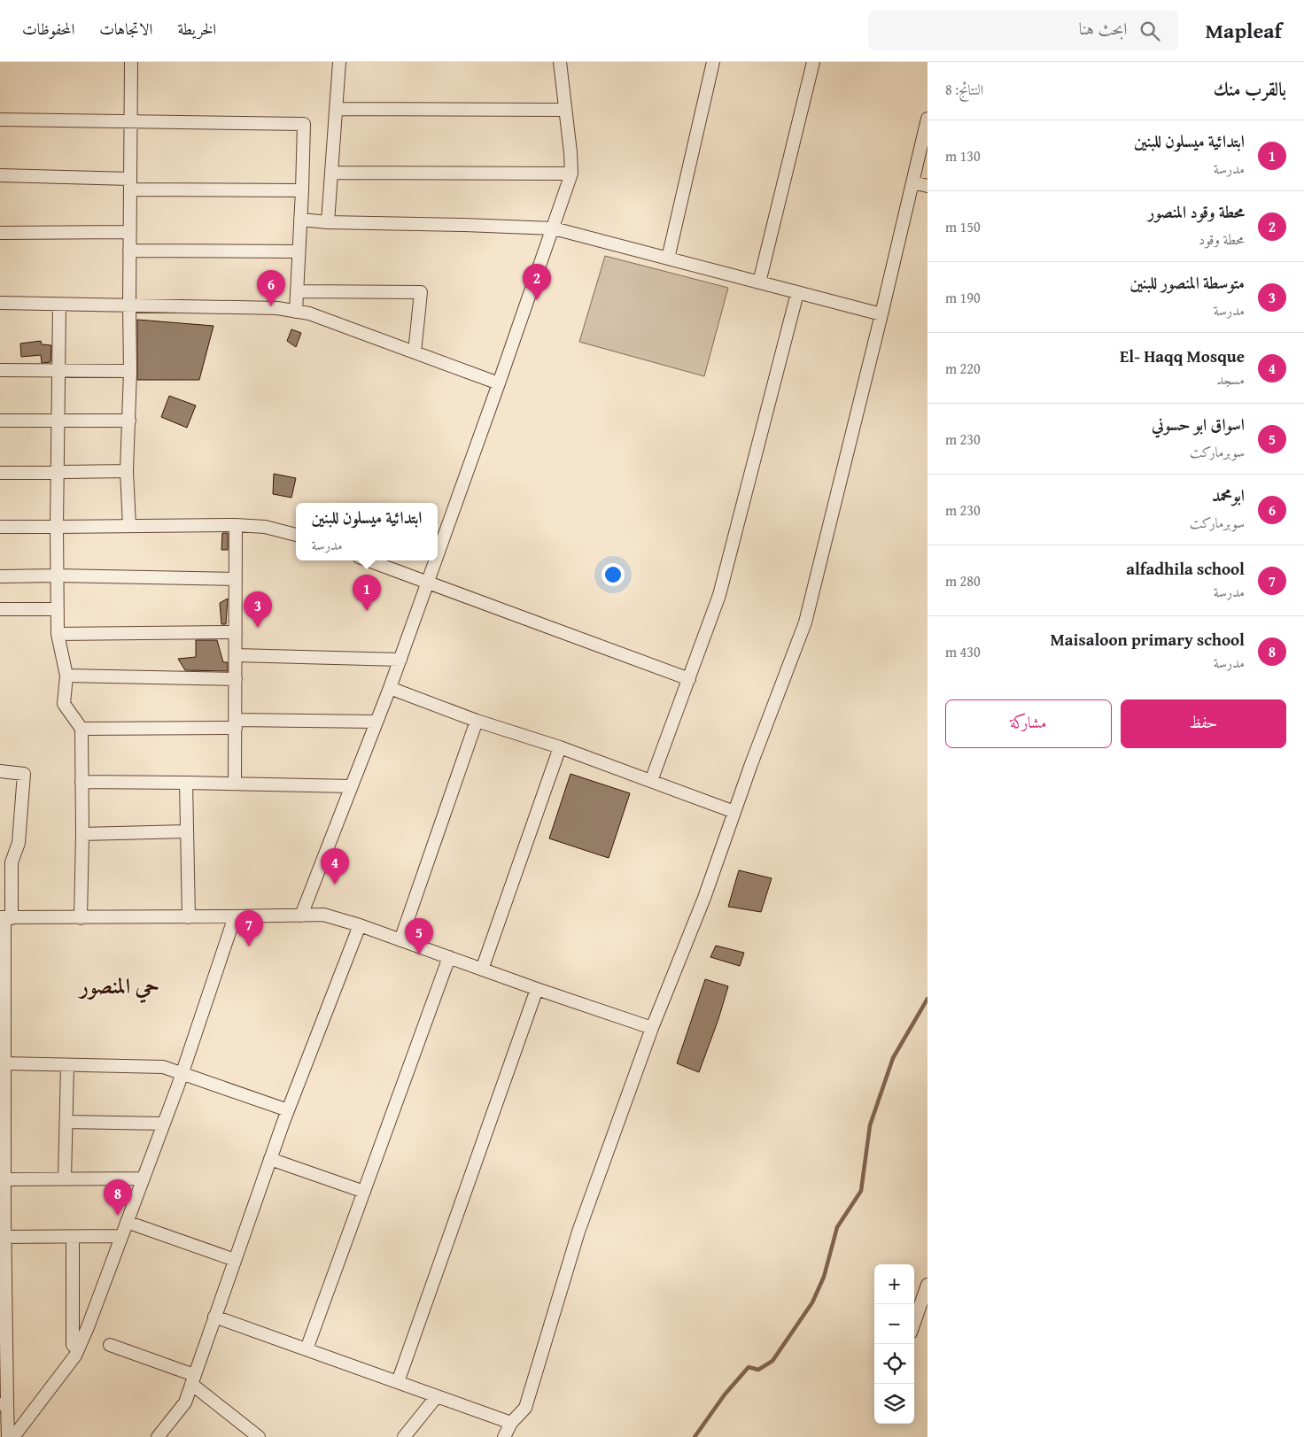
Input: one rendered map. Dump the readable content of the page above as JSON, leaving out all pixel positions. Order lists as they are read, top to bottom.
{
  "districts": ["حي المنصور"],
  "page": {
    "header": "Mapleaf",
    "search": "ابحث هنا",
    "nav": ["الخريطة", "الاتجاهات", "المحفوظات"],
    "heading": ["بالقرب منك", "النتائج: 8"],
    "list": [
      {
        "mark": "1",
        "name": "ابتدائية ميسلون للبنين",
        "note": "مدرسة",
        "value": "130 m"
      },
      {
        "mark": "2",
        "name": "محطة وقود المنصور",
        "note": "محطة وقود",
        "value": "150 m"
      },
      {
        "mark": "3",
        "name": "متوسطة المنصور للبنين",
        "note": "مدرسة",
        "value": "190 m"
      },
      {
        "mark": "4",
        "name": "El- Haqq Mosque",
        "note": "مسجد",
        "value": "220 m"
      },
      {
        "mark": "5",
        "name": "اسواق ابو حسوني",
        "note": "سوبرماركت",
        "value": "230 m"
      },
      {
        "mark": "6",
        "name": "ابومحمد",
        "note": "سوبرماركت",
        "value": "230 m"
      },
      {
        "mark": "7",
        "name": "alfadhila school",
        "note": "مدرسة",
        "value": "280 m"
      },
      {
        "mark": "8",
        "name": "Maisaloon primary school",
        "note": "مدرسة",
        "value": "430 m"
      }
    ],
    "pins": [
      "2",
      "6",
      "1",
      "3",
      "4",
      "7",
      "5",
      "8"
    ],
    "popup": ["ابتدائية ميسلون للبنين", "مدرسة"],
    "buttons": ["حفظ", "مشاركة"],
    "map_buttons": ["+", "−"]
  }
}
